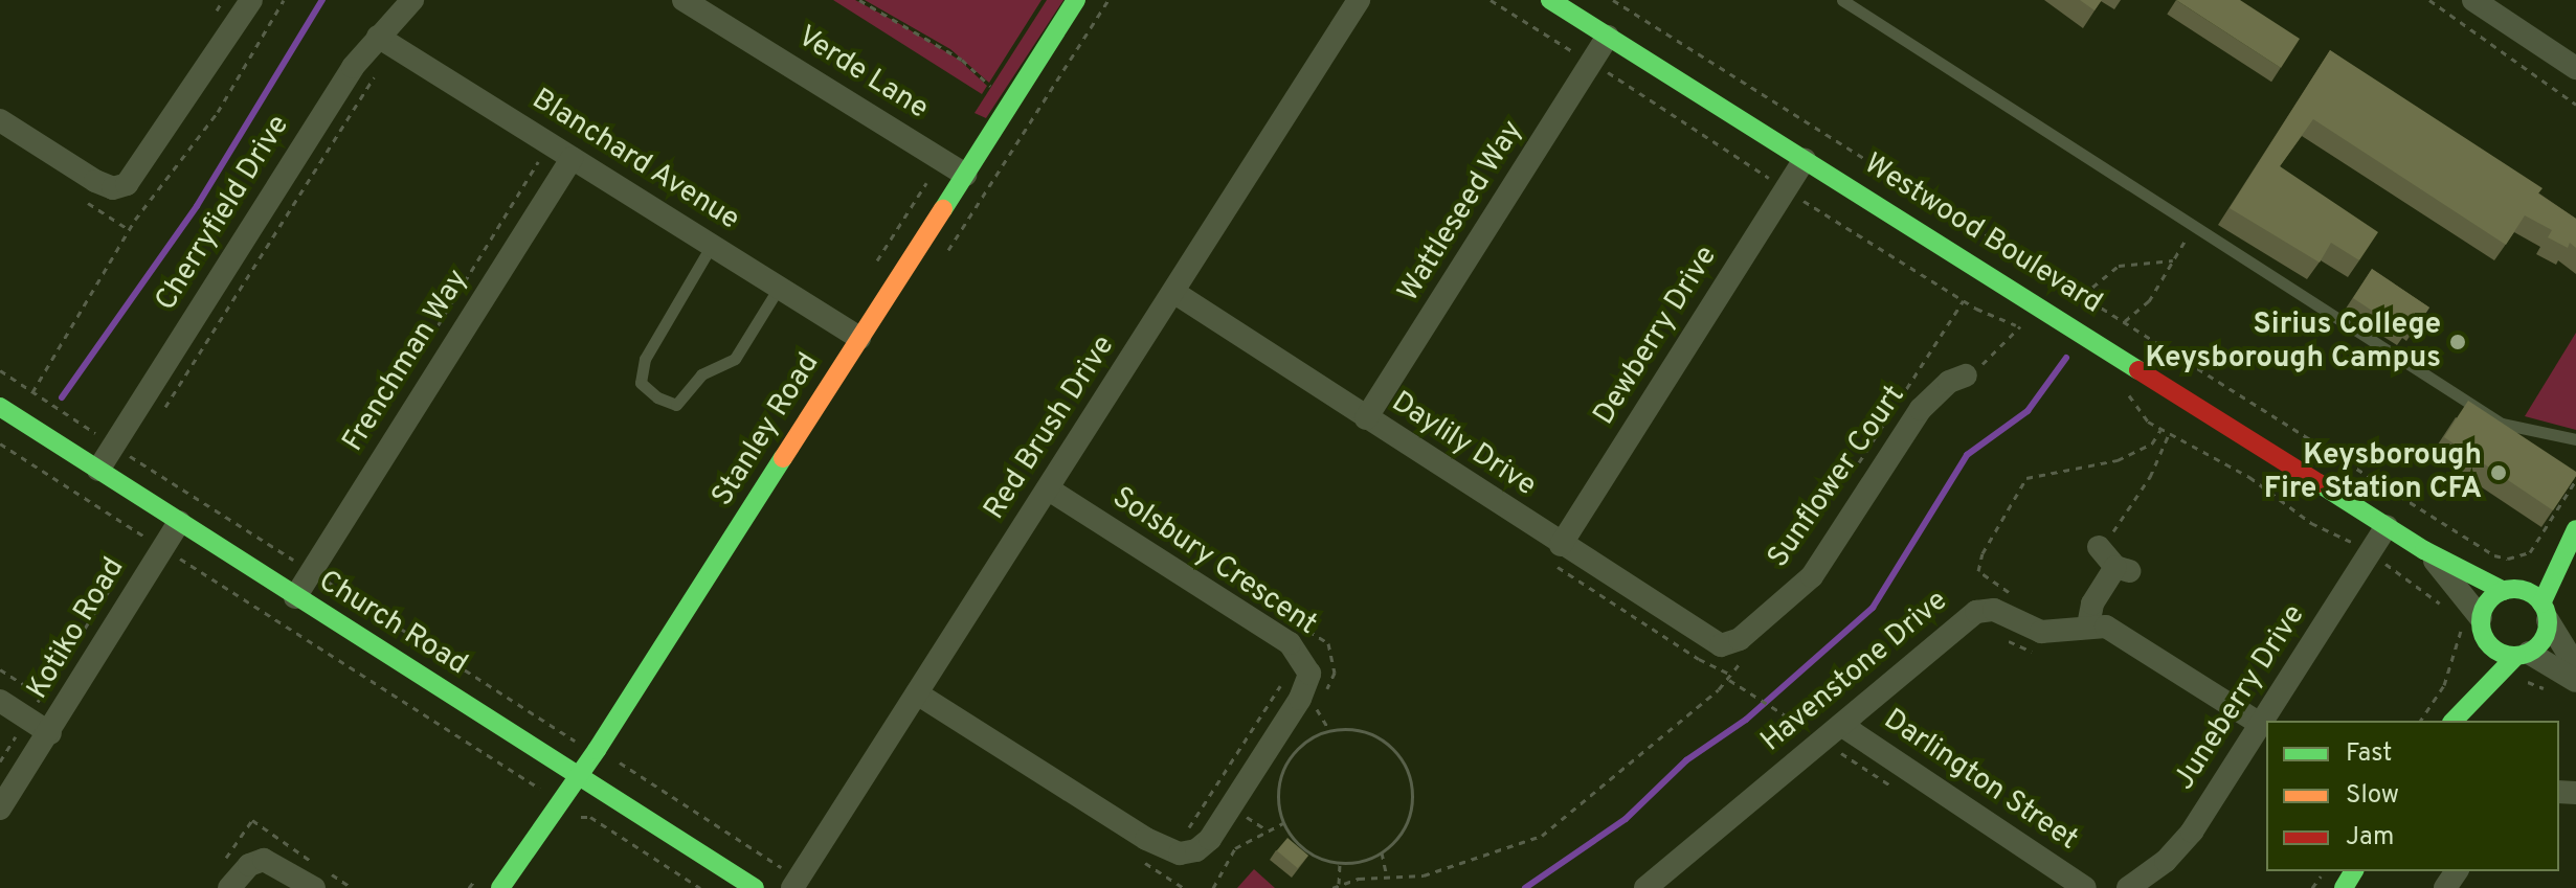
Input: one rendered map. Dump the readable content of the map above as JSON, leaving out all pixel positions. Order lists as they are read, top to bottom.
{
  "streets": {
    "street": [
      "Verde Lane",
      "Blanchard Avenue",
      "Wattleseed Way",
      "Cherryfield Drive",
      "Westwood Boulevard",
      "Dewberry Drive",
      "Frenchman Way",
      "Red Brush Drive",
      "Stanley Road",
      "Daylily Drive",
      "Sunflower Court",
      "Solsbury Crescent",
      "Church Road",
      "Kotiko Road",
      "Havenstone Drive",
      "Juneberry Drive",
      "Darlington Street"
    ]
  },
  "crossings": [
    ["Verde Lane", "Stanley Road"],
    ["Blanchard Avenue", "Cherryfield Drive"],
    ["Blanchard Avenue", "Frenchman Way"],
    ["Blanchard Avenue", "Stanley Road"],
    ["Wattleseed Way", "Westwood Boulevard"],
    ["Wattleseed Way", "Daylily Drive"],
    ["Cherryfield Drive", "Church Road"],
    ["Westwood Boulevard", "Dewberry Drive"],
    ["Westwood Boulevard", "Juneberry Drive"],
    ["Dewberry Drive", "Daylily Drive"],
    ["Frenchman Way", "Church Road"],
    ["Red Brush Drive", "Daylily Drive"],
    ["Red Brush Drive", "Solsbury Crescent"],
    ["Stanley Road", "Church Road"],
    ["Daylily Drive", "Sunflower Court"],
    ["Church Road", "Kotiko Road"],
    ["Havenstone Drive", "Juneberry Drive"],
    ["Havenstone Drive", "Darlington Street"]
  ],
  "places": ["Sirius College Keysborough Campus", "Keysborough Fire Station CFA"],
  "legend": ["Fast", "Slow", "Jam"]
}
